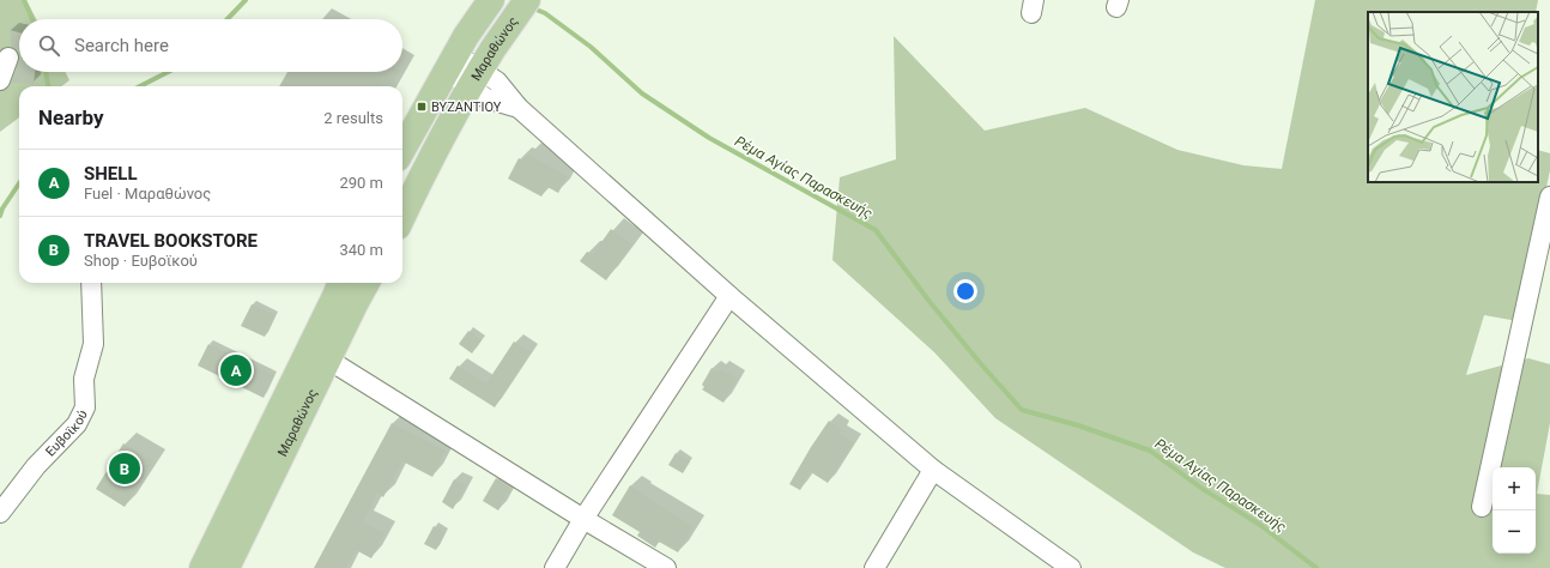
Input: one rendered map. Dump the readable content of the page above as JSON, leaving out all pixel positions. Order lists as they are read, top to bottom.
{
  "streets": {
    "main road": ["Μαραθώνος"],
    "street": ["Ευβοϊκού"]
  },
  "water": ["Ρέμα Αγίας Παρασκευής"],
  "places": {
    "transit": ["ΒΥΖΑΝΤΙΟΥ"]
  },
  "page": {
    "search": "Search here",
    "heading": ["Nearby", "2 results"],
    "list": [
      {
        "mark": "A",
        "name": "SHELL",
        "note": "Fuel · Μαραθώνος",
        "value": "290 m"
      },
      {
        "mark": "B",
        "name": "TRAVEL BOOKSTORE",
        "note": "Shop · Ευβοϊκού",
        "value": "340 m"
      }
    ],
    "pins": ["A", "B"],
    "map_buttons": ["+", "−"]
  }
}
